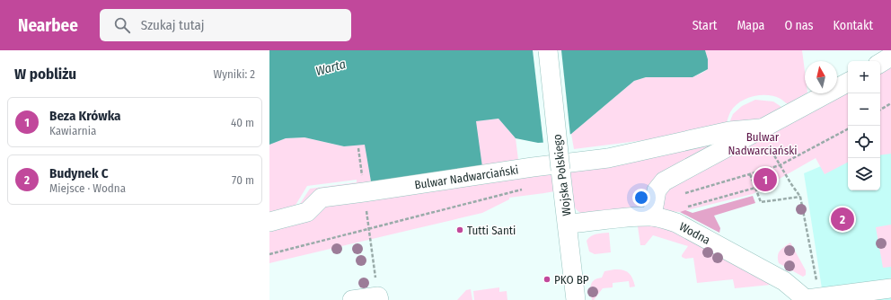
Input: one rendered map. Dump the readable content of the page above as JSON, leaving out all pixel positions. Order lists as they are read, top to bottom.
{
  "streets": {
    "street": ["Wojska Polskiego", "Bulwar Nadwarciański", "Wodna"]
  },
  "crossings": [
    ["Wojska Polskiego", "Wodna"]
  ],
  "water": ["Warta"],
  "parks": ["Bulwar Nadwarciański"],
  "places": ["Tutti Santi", "PKO BP"],
  "north": "top",
  "page": {
    "header": "Nearbee",
    "search": "Szukaj tutaj",
    "nav": [
      "Start",
      "Mapa",
      "O nas",
      "Kontakt"
    ],
    "heading": ["W pobliżu", "Wyniki: 2"],
    "map_buttons": ["+", "−"],
    "list": [
      {
        "mark": "1",
        "name": "Beza Krówka",
        "note": "Kawiarnia",
        "value": "40 m"
      },
      {
        "mark": "2",
        "name": "Budynek C",
        "note": "Miejsce · Wodna",
        "value": "70 m"
      }
    ],
    "pins": ["1", "2"]
  }
}
